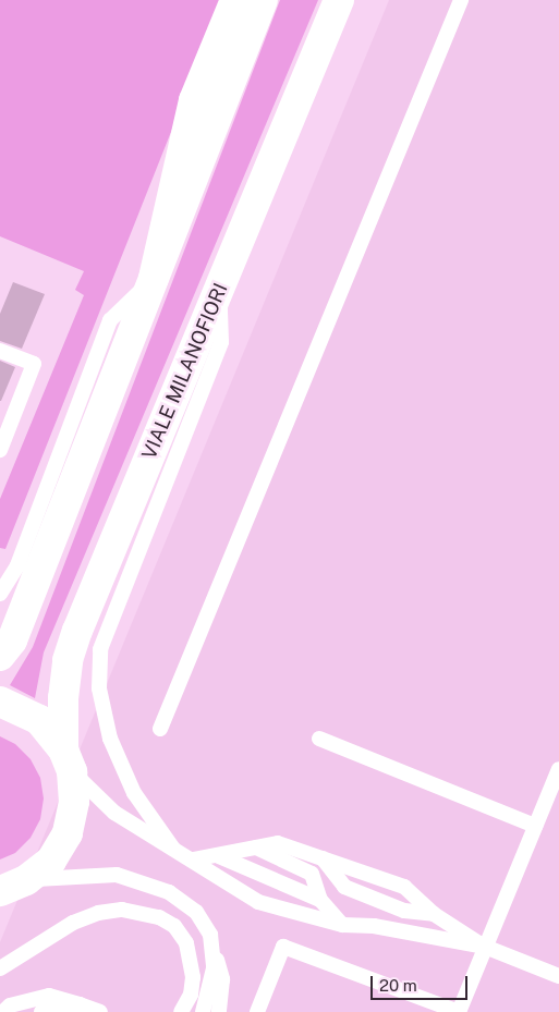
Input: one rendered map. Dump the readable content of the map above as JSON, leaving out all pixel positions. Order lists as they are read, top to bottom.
{
  "streets": {
    "main road": ["VIALE MILANOFIORI"]
  },
  "scale_bar": "20 m"
}
